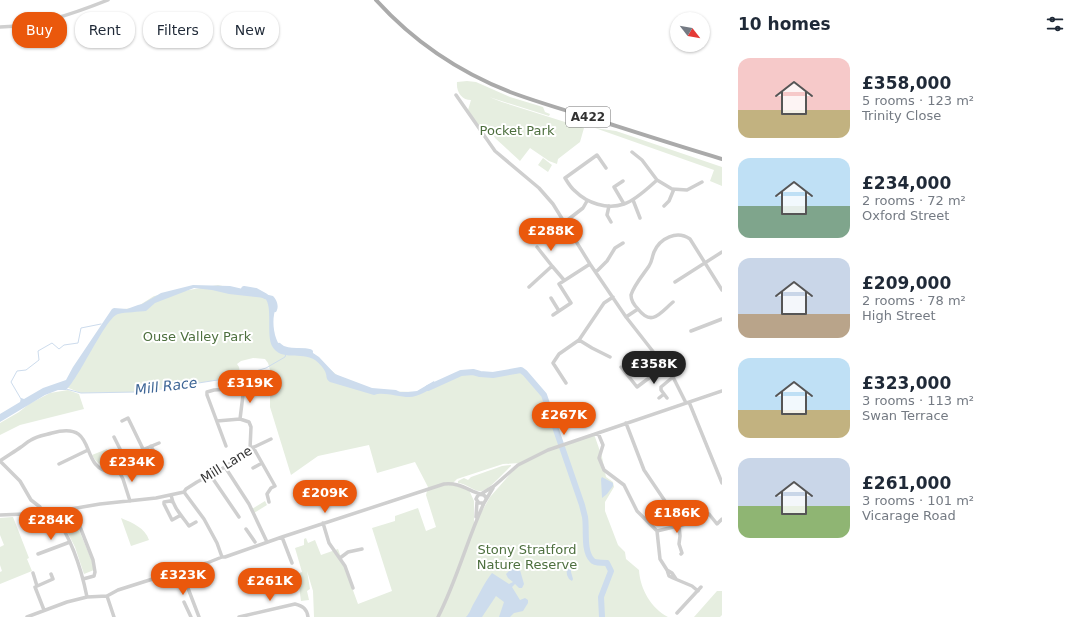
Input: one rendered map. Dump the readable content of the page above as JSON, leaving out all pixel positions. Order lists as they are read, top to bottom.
{
  "streets": {
    "main road": ["A422"],
    "street": ["Mill Lane"]
  },
  "water": ["Mill Race"],
  "parks": ["Pocket Park", "Ouse Valley Park", "Stony Stratford Nature Reserve"],
  "north": "bottom right",
  "page": {
    "heading": "10 homes",
    "chip": [
      "Buy",
      "Rent",
      "Filters",
      "New"
    ],
    "list": [
      {
        "name": "£358,000",
        "note": "5 rooms · 123 m² · Trinity Close"
      },
      {
        "name": "£234,000",
        "note": "2 rooms · 72 m² · Oxford Street"
      },
      {
        "name": "£209,000",
        "note": "2 rooms · 78 m² · High Street"
      },
      {
        "name": "£323,000",
        "note": "3 rooms · 113 m² · Swan Terrace"
      },
      {
        "name": "£261,000",
        "note": "3 rooms · 101 m² · Vicarage Road"
      }
    ],
    "price": [
      "£288K",
      "£358K",
      "£319K",
      "£267K",
      "£234K",
      "£209K",
      "£186K",
      "£284K",
      "£323K",
      "£261K"
    ]
  }
}
